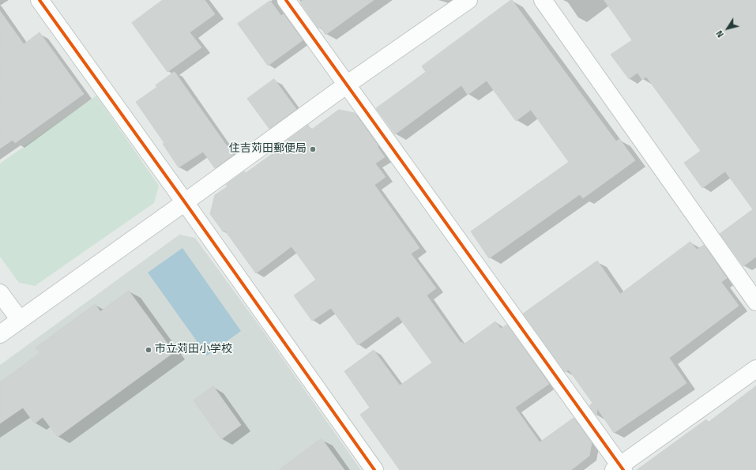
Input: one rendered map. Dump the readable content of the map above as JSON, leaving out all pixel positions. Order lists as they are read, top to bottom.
{
  "places": ["住吉苅田郵便局", "市立苅田小学校"],
  "north": "bottom left"
}
